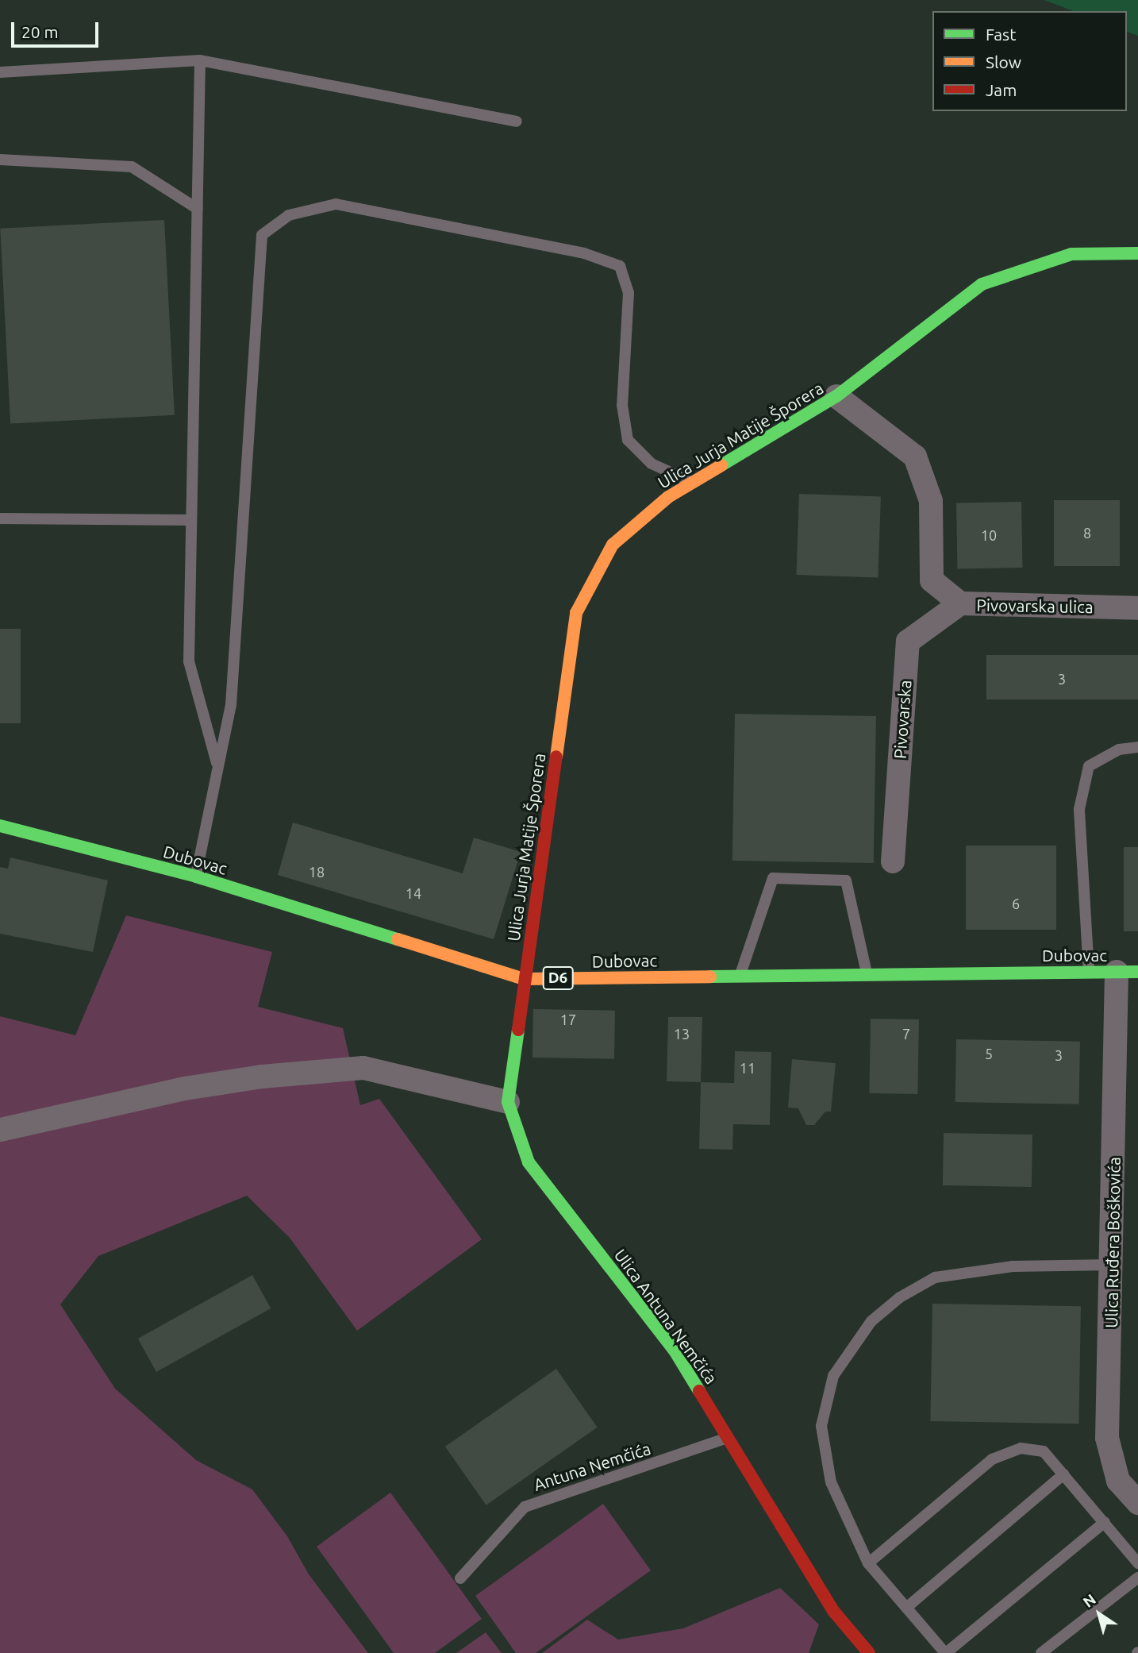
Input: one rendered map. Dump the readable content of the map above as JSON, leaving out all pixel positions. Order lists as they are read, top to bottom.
{
  "streets": {
    "street": [
      "Ulica Jurja Matije Šporera",
      "Pivovarska ulica",
      "Pivovarska",
      "Dubovac",
      "D6",
      "Ulica Ruđera Boškovića",
      "Ulica Antuna Nemčića"
    ],
    "lane": ["Antuna Nemčića"]
  },
  "crossings": [
    ["Ulica Jurja Matije Šporera", "Pivovarska ulica"],
    ["Ulica Jurja Matije Šporera", "Dubovac"],
    ["Ulica Jurja Matije Šporera", "Ulica Antuna Nemčića"],
    ["Pivovarska ulica", "Pivovarska"],
    ["Dubovac", "Ulica Ruđera Boškovića"],
    ["Dubovac", "Ulica Antuna Nemčića"],
    ["Ulica Antuna Nemčića", "Antuna Nemčića"]
  ],
  "house_numbers": [
    "8",
    "10",
    "3",
    "18",
    "14",
    "6",
    "17",
    "13",
    "7",
    "5",
    "3",
    "11"
  ],
  "legend": ["Fast", "Slow", "Jam"],
  "scale_bar": "20 m",
  "north": "top left"
}
